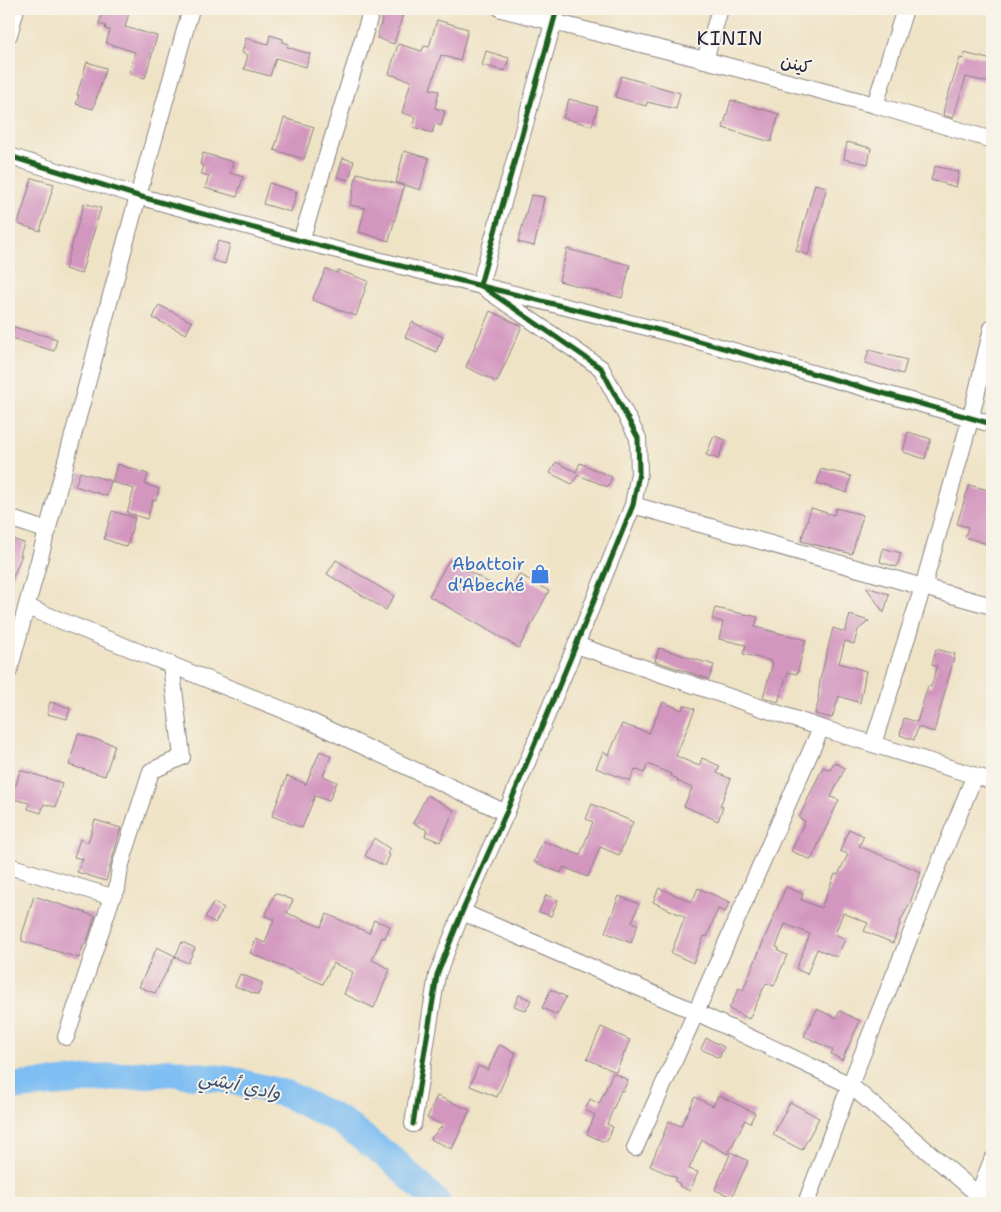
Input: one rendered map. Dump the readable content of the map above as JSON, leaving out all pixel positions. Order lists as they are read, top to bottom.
{
  "streets": {
    "street": ["كينن"]
  },
  "districts": ["KININ"],
  "water": ["وادي أبشي"],
  "places": {
    "shop": ["Abattoir d'Abeché"]
  }
}
